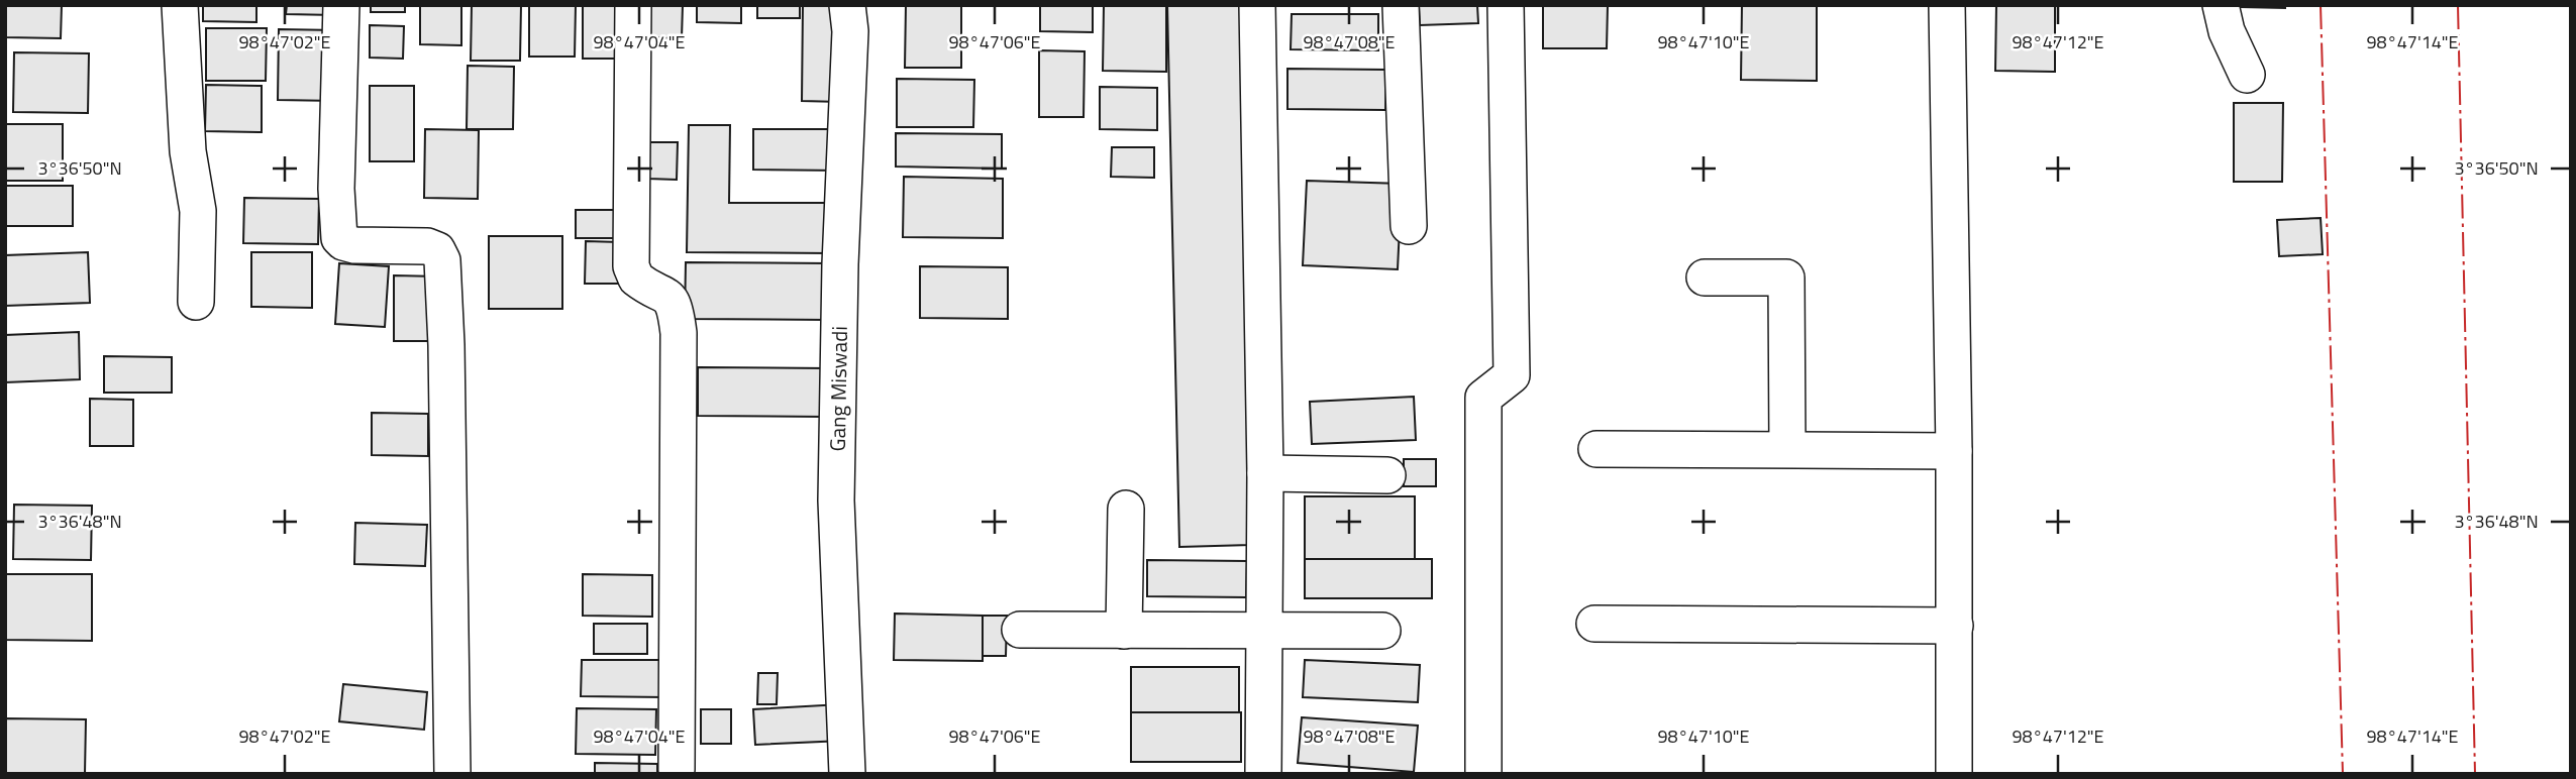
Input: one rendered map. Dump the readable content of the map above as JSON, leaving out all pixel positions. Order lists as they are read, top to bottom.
{
  "streets": {
    "street": ["Gang Miswadi"]
  },
  "coordinates": [
    "98°47'02\"E",
    "98°47'04\"E",
    "98°47'06\"E",
    "98°47'08\"E",
    "98°47'10\"E",
    "98°47'12\"E",
    "98°47'14\"E",
    "3°36'50\"N",
    "3°36'48\"N"
  ]
}
